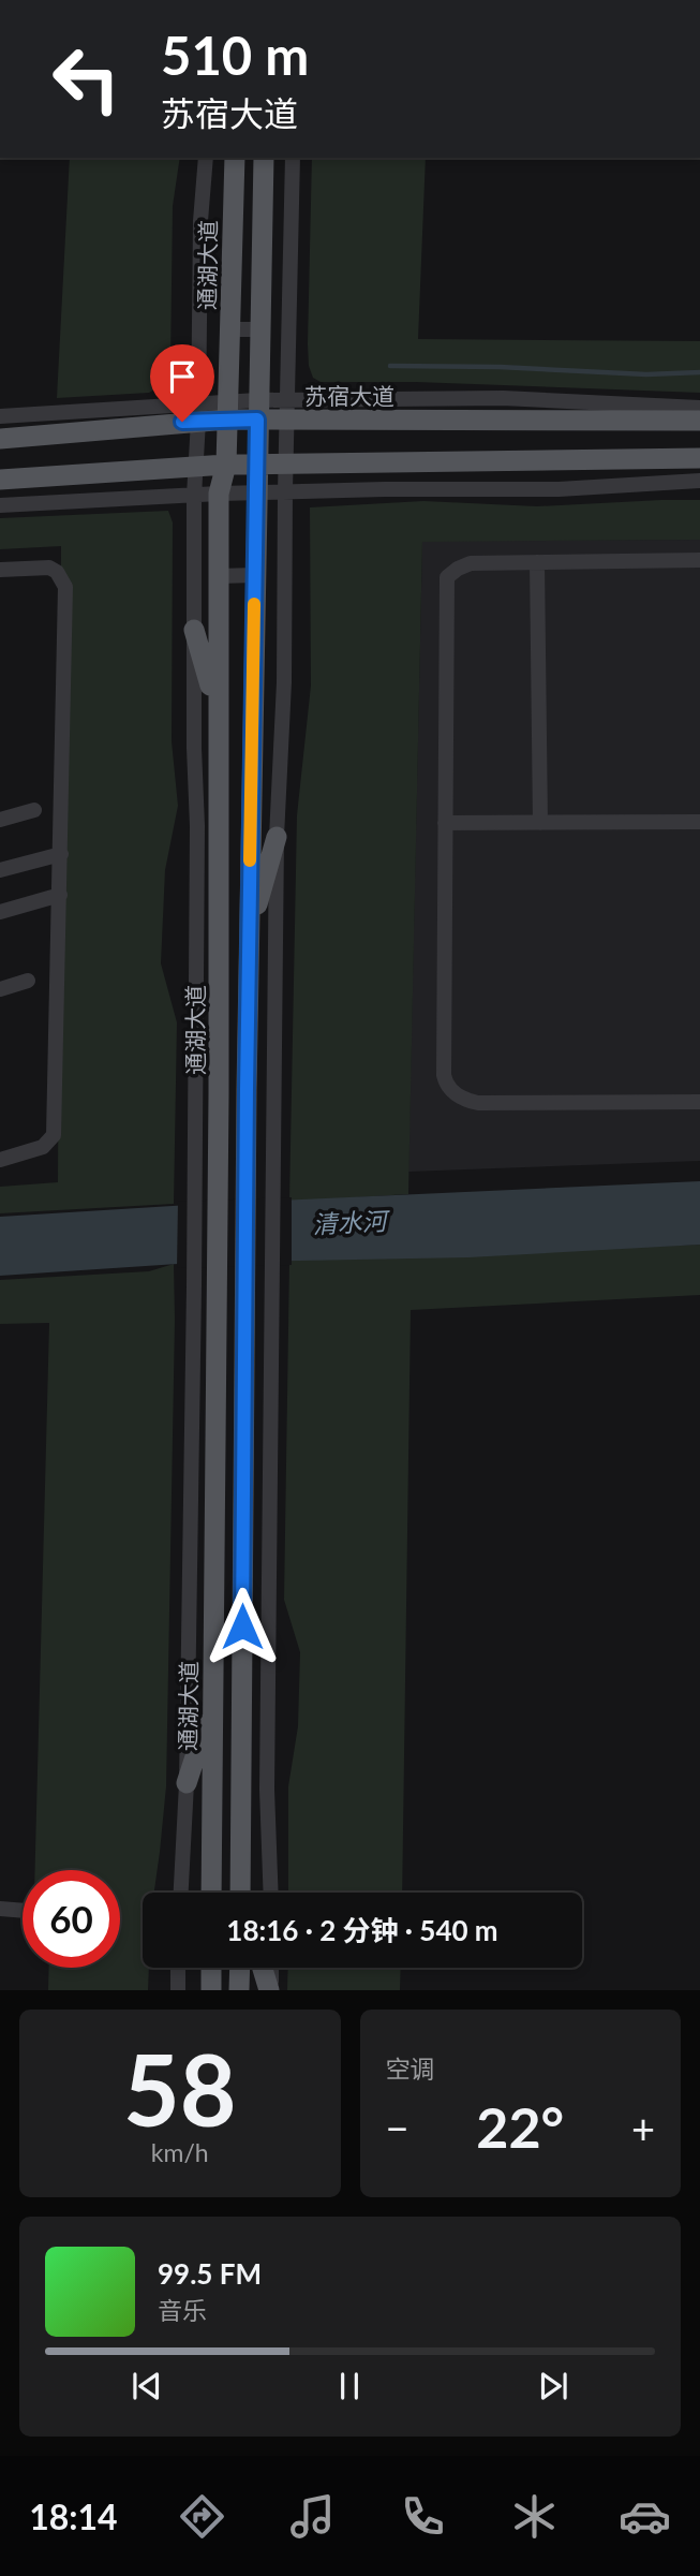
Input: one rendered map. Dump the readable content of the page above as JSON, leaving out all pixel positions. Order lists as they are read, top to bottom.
{
  "streets": {
    "main road": ["通湖大道", "苏宿大道"]
  },
  "crossings": [
    ["通湖大道", "苏宿大道"]
  ],
  "water": ["清水河"],
  "page": {
    "turn": ["510 m", "苏宿大道"],
    "limit": "60",
    "trip": "18:16 · 2 分钟 · 540 m",
    "tile": [
      ["58", "km/h"],
      "空调"
    ],
    "heat": ["−", "22°", "+"],
    "song": ["99.5 FM", "音乐"],
    "tabs": "18:14"
  }
}
